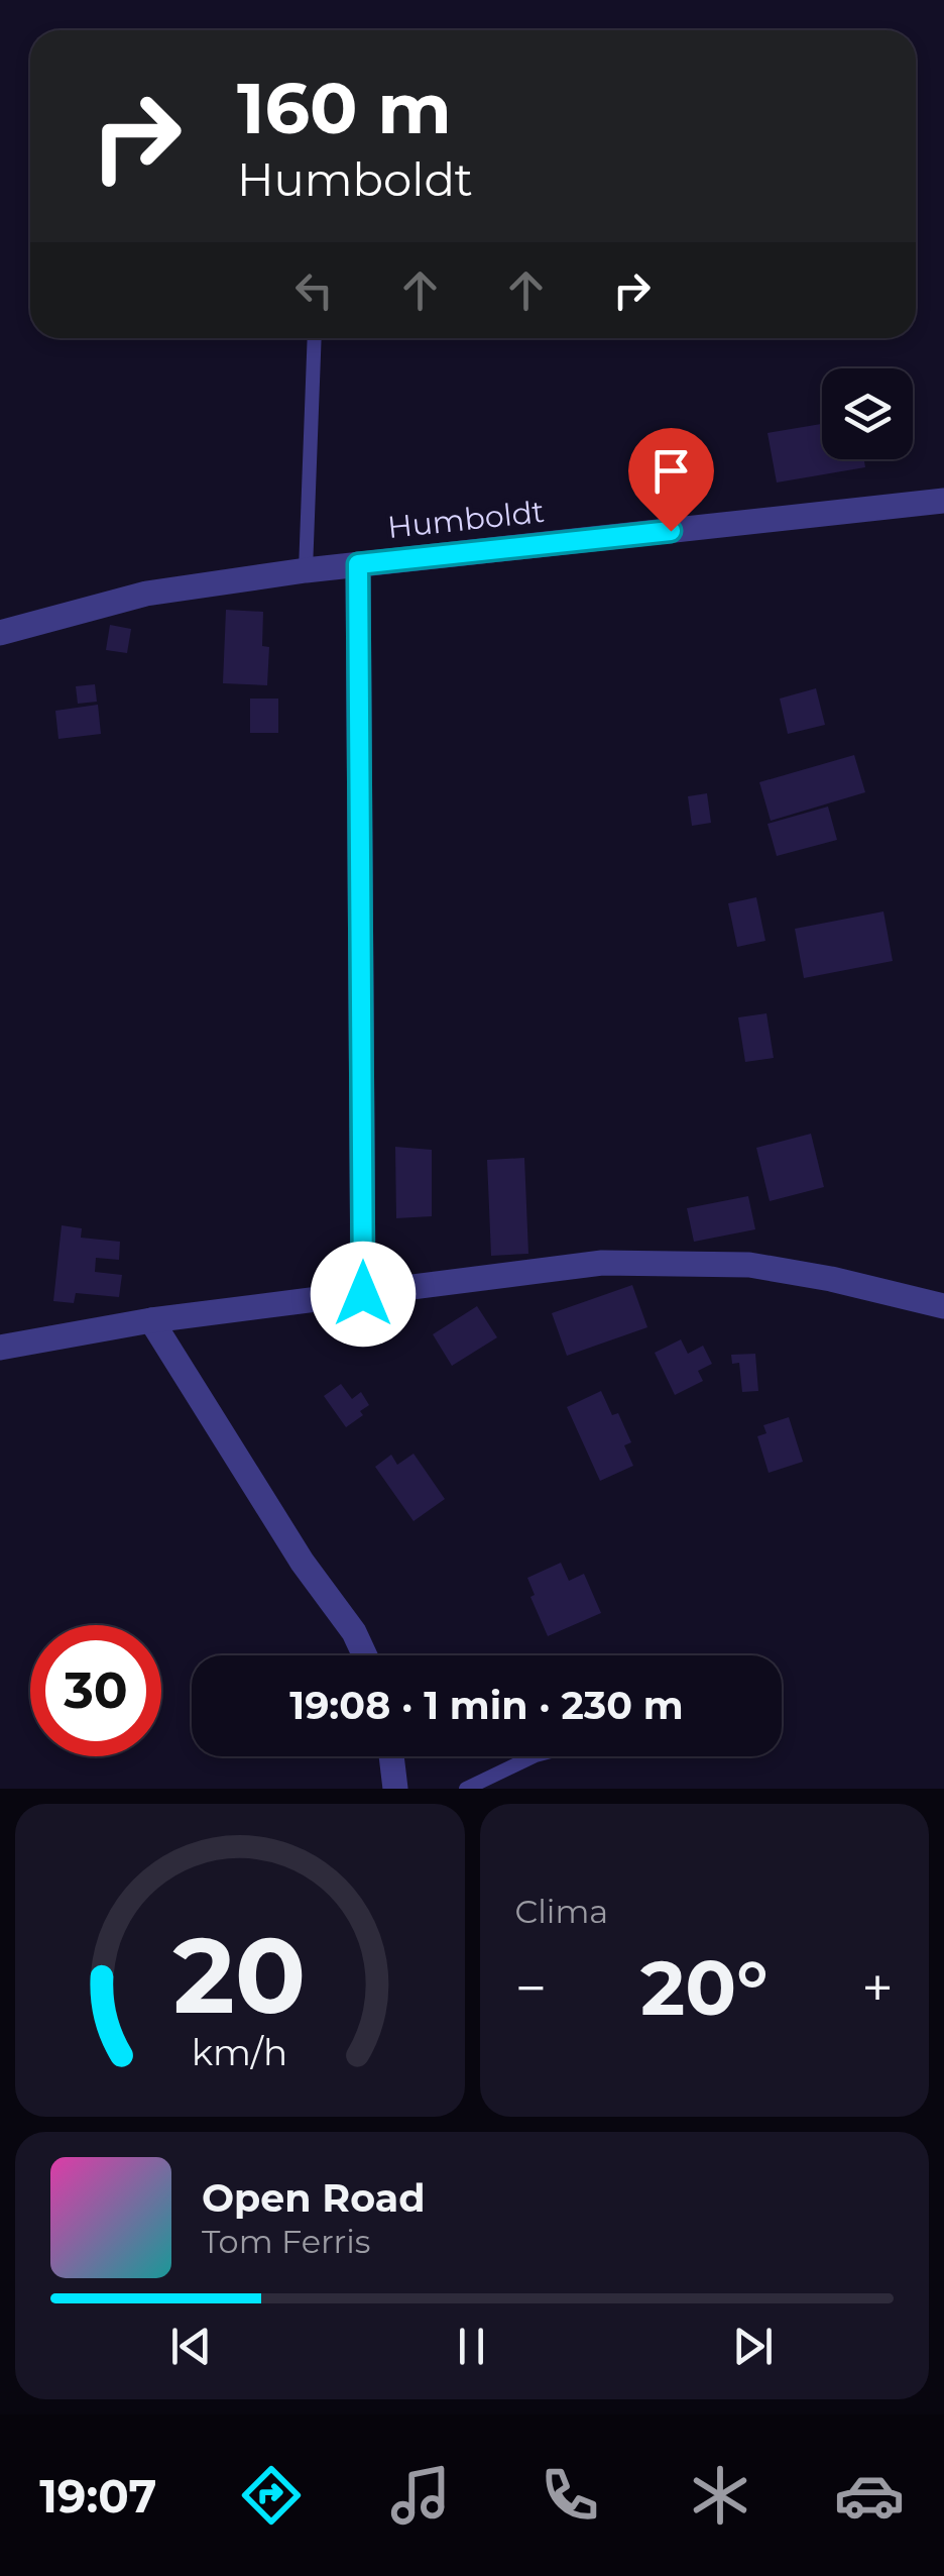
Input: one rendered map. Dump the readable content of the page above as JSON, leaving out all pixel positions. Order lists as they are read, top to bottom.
{
  "streets": {
    "street": ["Humboldt"]
  },
  "page": {
    "turn": ["160 m", "Humboldt"],
    "limit": "30",
    "trip": "19:08 · 1 min · 230 m",
    "tile": "Clima",
    "heat": ["−", "20°", "+"],
    "song": ["Open Road", "Tom Ferris"],
    "tabs": "19:07",
    "gauge": ["20", "km/h"]
  }
}
